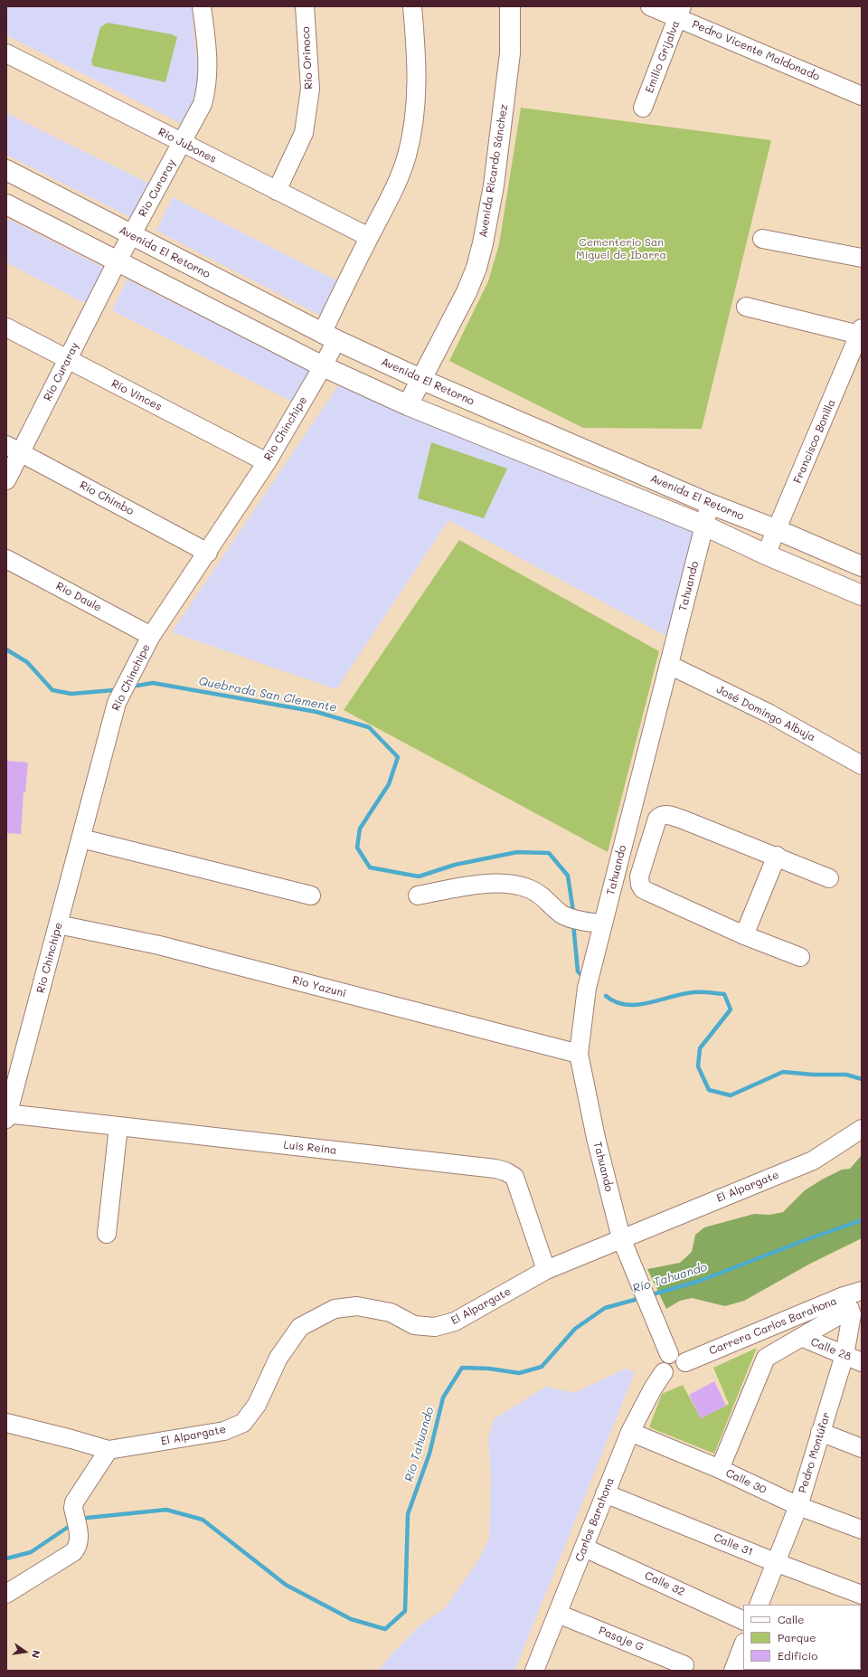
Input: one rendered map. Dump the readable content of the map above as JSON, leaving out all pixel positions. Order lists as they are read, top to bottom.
{
  "streets": {
    "main road": ["Avenida Ricardo Sánchez", "Avenida El Retorno"],
    "street": [
      "Pedro Vicente Maldonado",
      "Emilio Grijalva",
      "Rio Orinoco",
      "Rio Jubones",
      "Rio Curaray",
      "Río Curaray",
      "Río Vinces",
      "Rio Chinchipe",
      "Francisco Bonilla",
      "Río Chimbo",
      "Tahuando",
      "Río Daule",
      "José Domingo Albuja",
      "Rio Yazuni",
      "Luis Reina",
      "El Alpargate",
      "Carrera Carlos Barahona",
      "Calle 28",
      "Pedro Montúfar",
      "Calle 30",
      "Carlos Barahona",
      "Calle 31",
      "Calle 32",
      "Pasaje G"
    ]
  },
  "crossings": [
    ["Pedro Vicente Maldonado", "Emilio Grijalva"],
    ["Rio Orinoco", "Rio Jubones"],
    ["Rio Jubones", "Rio Curaray"],
    ["Rio Jubones", "Rio Chinchipe"],
    ["Avenida Ricardo Sánchez", "Avenida El Retorno"],
    ["Rio Curaray", "Avenida El Retorno"],
    ["Rio Curaray", "Río Curaray"],
    ["Avenida El Retorno", "Rio Chinchipe"],
    ["Avenida El Retorno", "Francisco Bonilla"],
    ["Avenida El Retorno", "Tahuando"],
    ["Río Curaray", "Río Vinces"],
    ["Río Curaray", "Río Chimbo"],
    ["Río Vinces", "Rio Chinchipe"],
    ["Rio Chinchipe", "Río Chimbo"],
    ["Rio Chinchipe", "Río Daule"],
    ["Rio Chinchipe", "Rio Yazuni"],
    ["Rio Chinchipe", "Luis Reina"],
    ["Tahuando", "José Domingo Albuja"],
    ["Tahuando", "Rio Yazuni"],
    ["Tahuando", "El Alpargate"],
    ["Tahuando", "Carrera Carlos Barahona"],
    ["Tahuando", "Carlos Barahona"],
    ["Luis Reina", "El Alpargate"],
    ["Carrera Carlos Barahona", "Pedro Montúfar"],
    ["Carrera Carlos Barahona", "Carlos Barahona"],
    ["Calle 28", "Pedro Montúfar"],
    ["Pedro Montúfar", "Calle 30"],
    ["Pedro Montúfar", "Calle 31"],
    ["Calle 30", "Carlos Barahona"],
    ["Carlos Barahona", "Calle 31"],
    ["Carlos Barahona", "Calle 32"],
    ["Carlos Barahona", "Pasaje G"]
  ],
  "water": ["Quebrada San Clemente", "Río Tahuando"],
  "parks": ["Cementerio San Miguel de Ibarra"],
  "legend": ["Calle", "Parque", "Edificio"],
  "north": "right"
}
